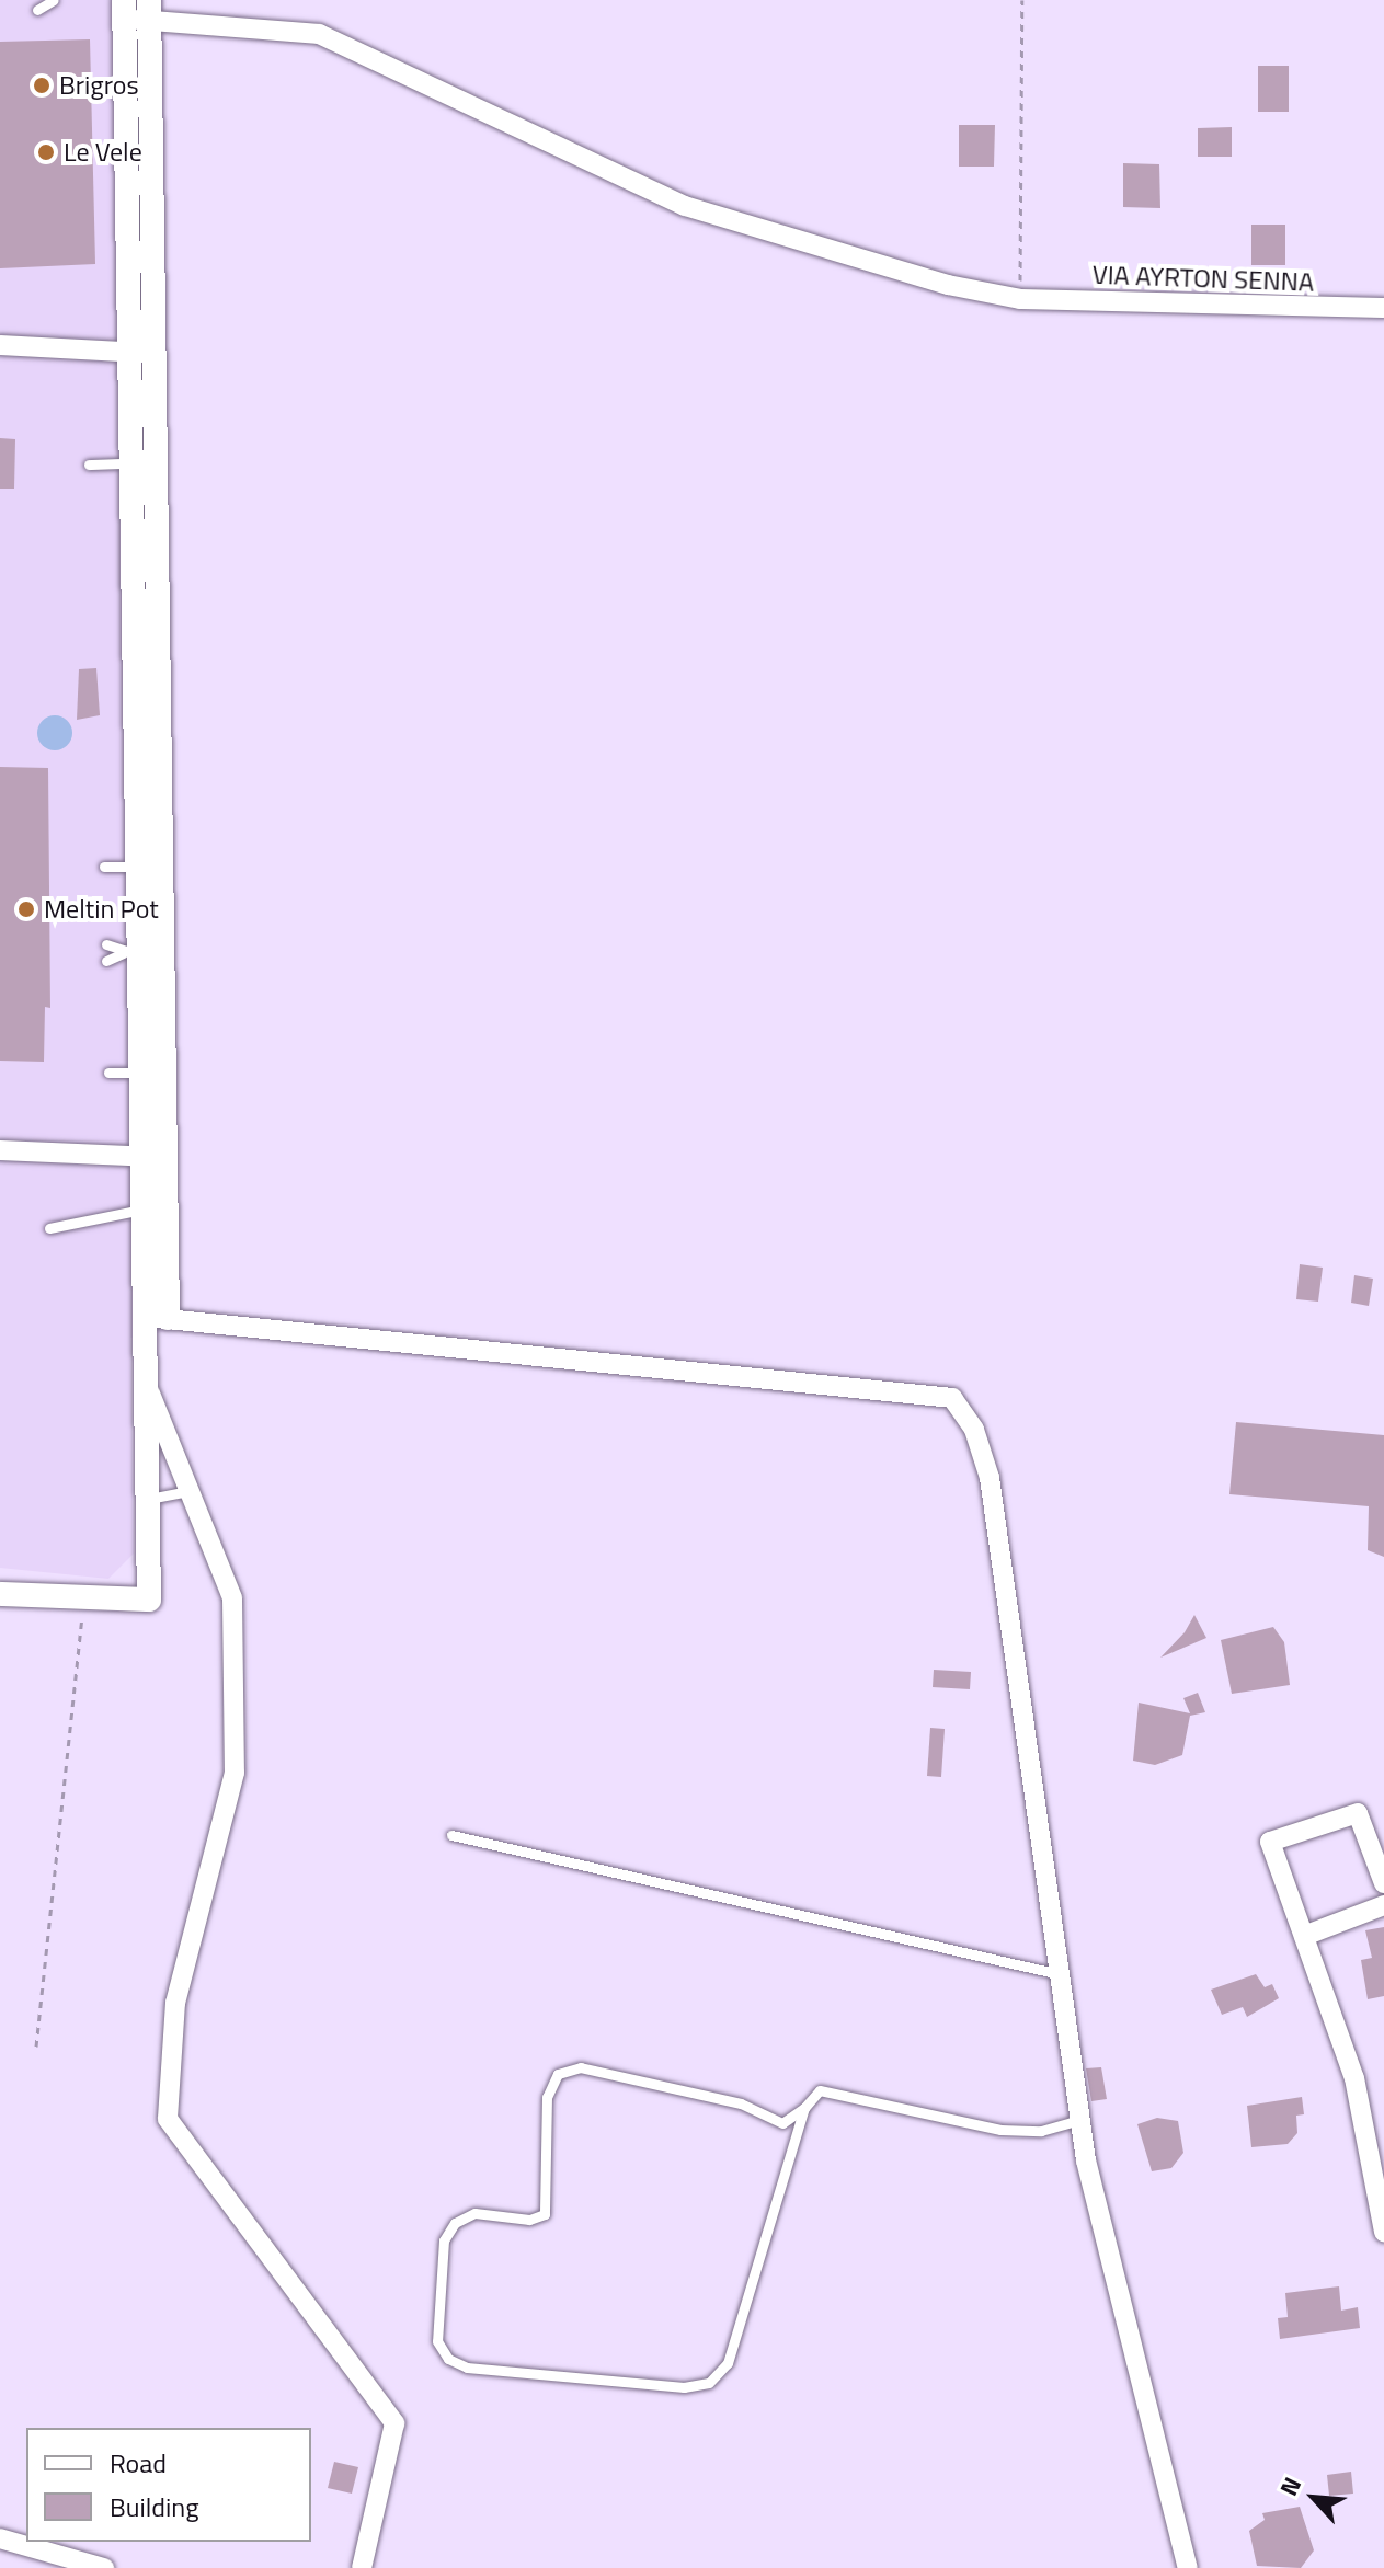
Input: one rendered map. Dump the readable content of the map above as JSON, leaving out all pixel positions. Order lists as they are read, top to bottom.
{
  "streets": {
    "street": ["VIA AYRTON SENNA"]
  },
  "places": ["Brigros", "Le Vele", "Meltin Pot"],
  "legend": ["Road", "Building"],
  "north": "top left"
}
